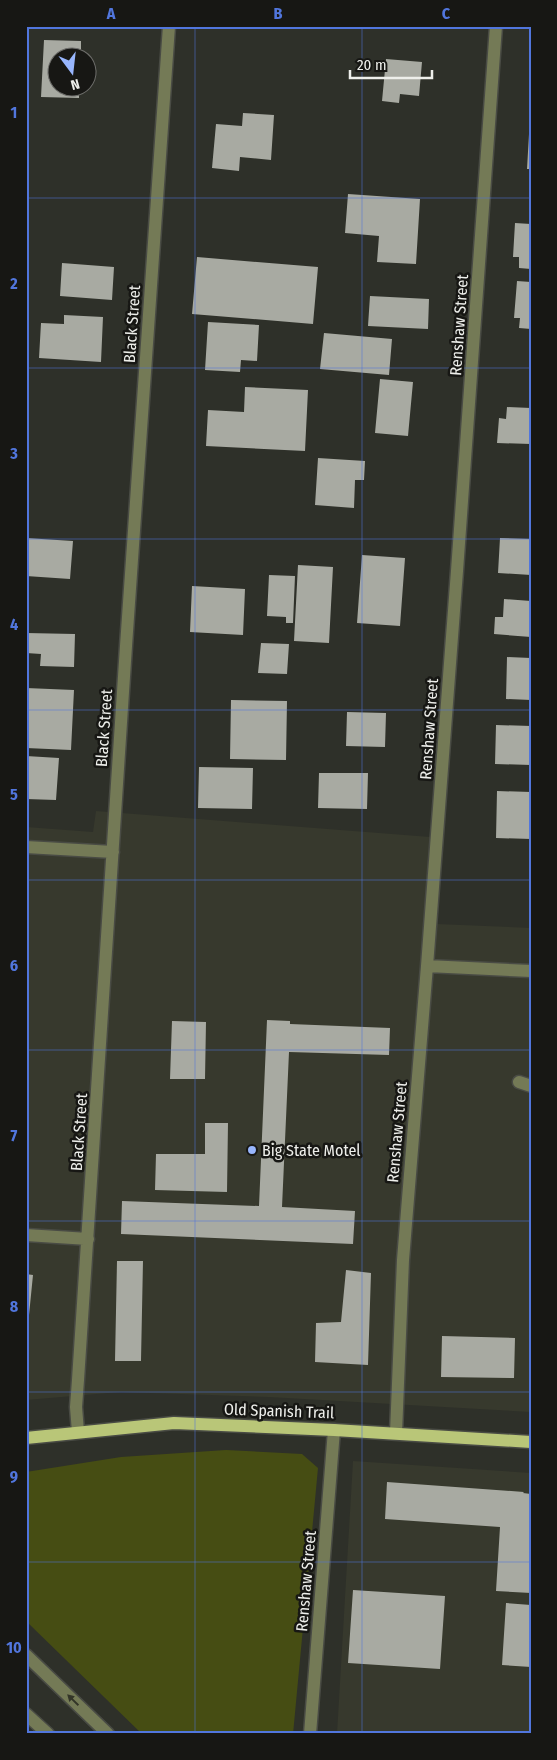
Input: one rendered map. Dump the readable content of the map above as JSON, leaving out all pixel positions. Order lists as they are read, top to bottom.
{
  "streets": {
    "main road": ["Old Spanish Trail"],
    "street": ["Black Street", "Renshaw Street"]
  },
  "crossings": [
    ["Black Street", "Old Spanish Trail"],
    ["Renshaw Street", "Old Spanish Trail"]
  ],
  "places": ["Big State Motel"],
  "scale_bar": "20 m",
  "north": "bottom",
  "grid": {
    "columns": ["A", "B", "C"],
    "rows": [
      "1",
      "2",
      "3",
      "4",
      "5",
      "6",
      "7",
      "8",
      "9",
      "10"
    ]
  }
}
